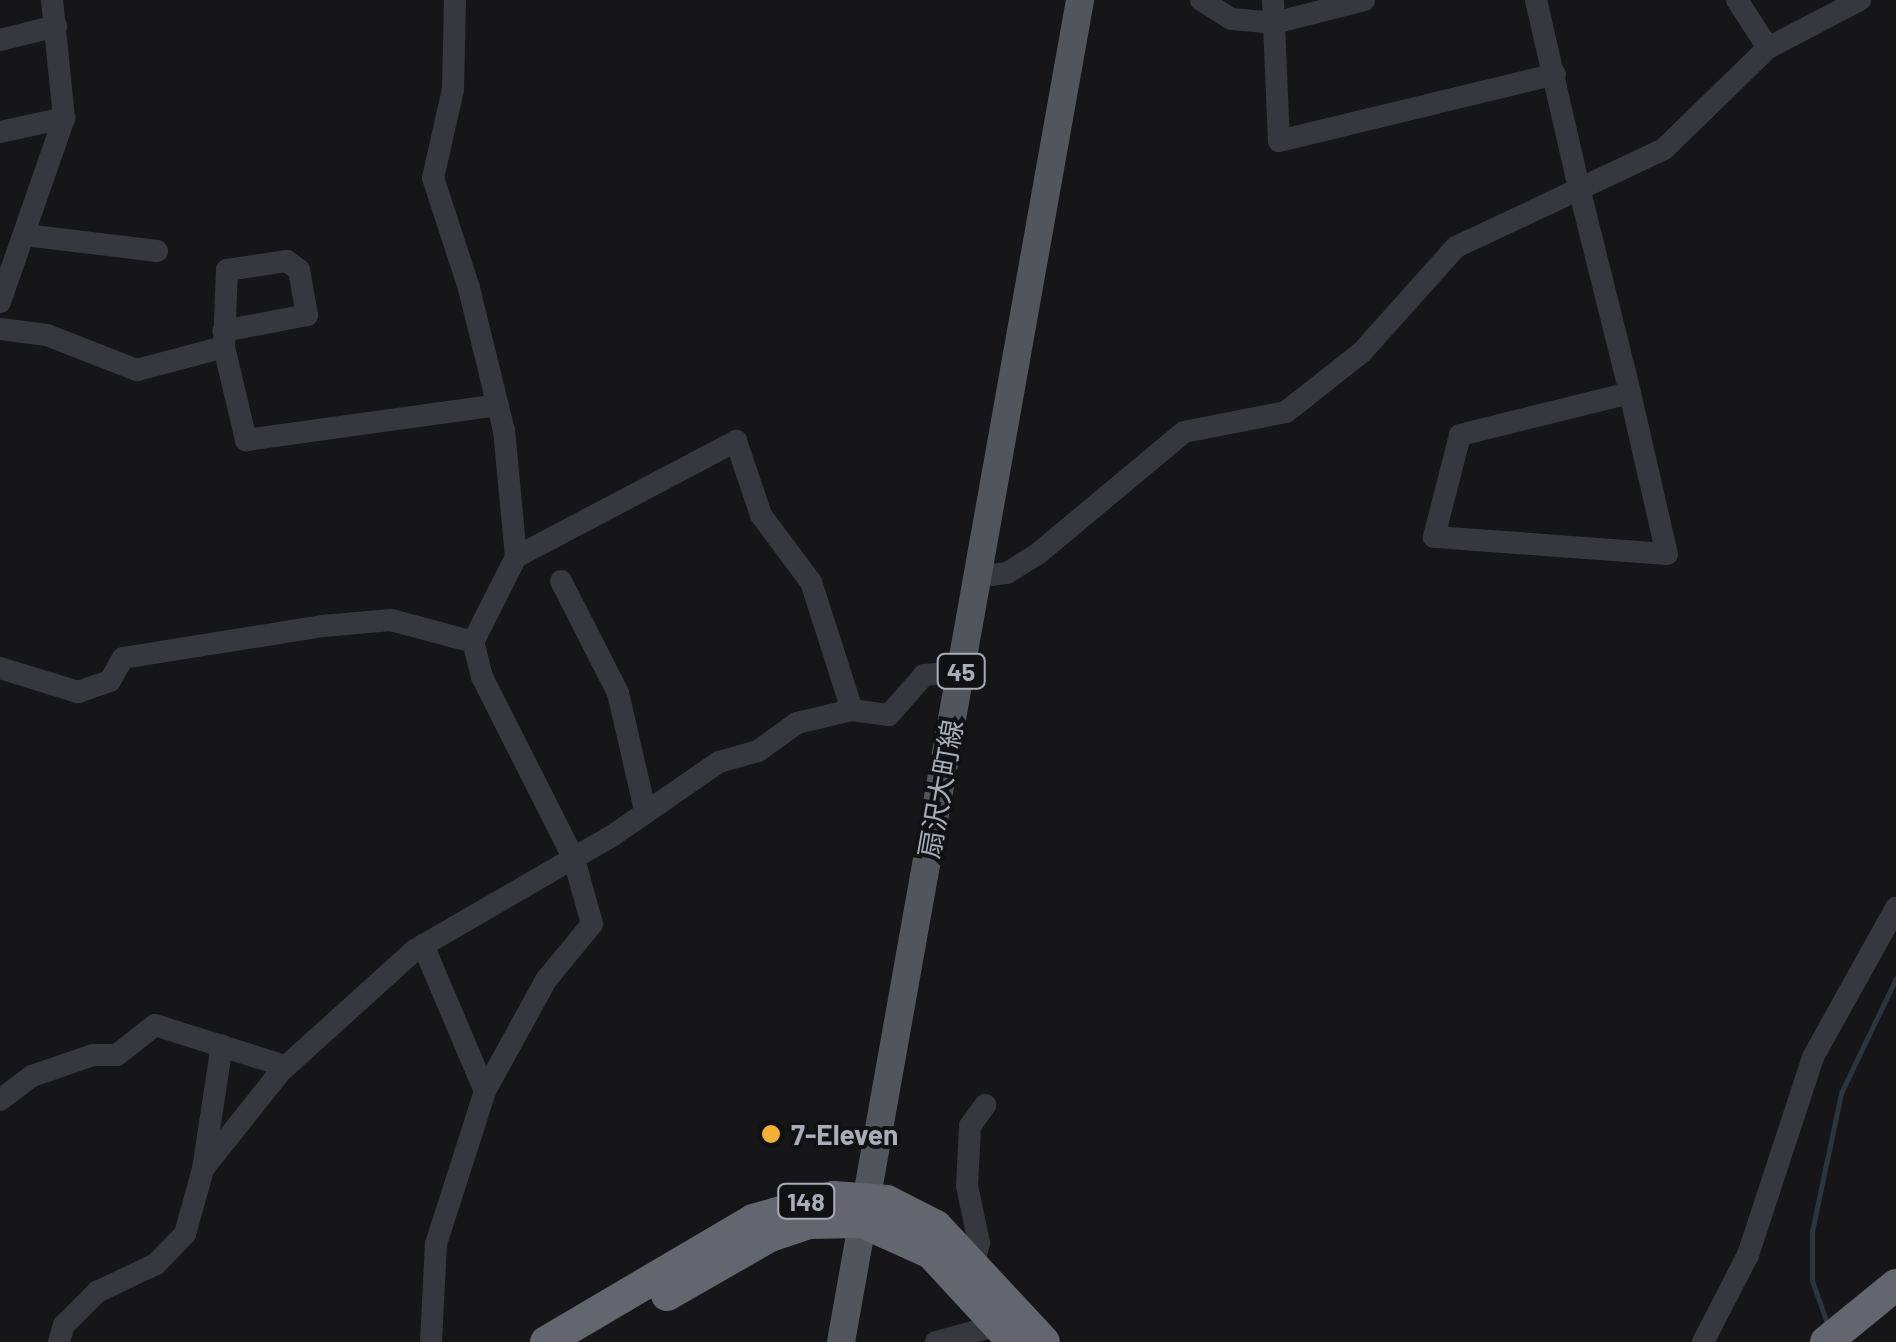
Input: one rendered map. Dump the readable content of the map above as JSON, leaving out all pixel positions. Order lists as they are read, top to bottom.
{
  "streets": {
    "highway": ["148"],
    "main road": ["45", "扇沢大町線"]
  },
  "crossings": [
    ["扇沢大町線", "148"]
  ],
  "places": ["7-Eleven"]
}
